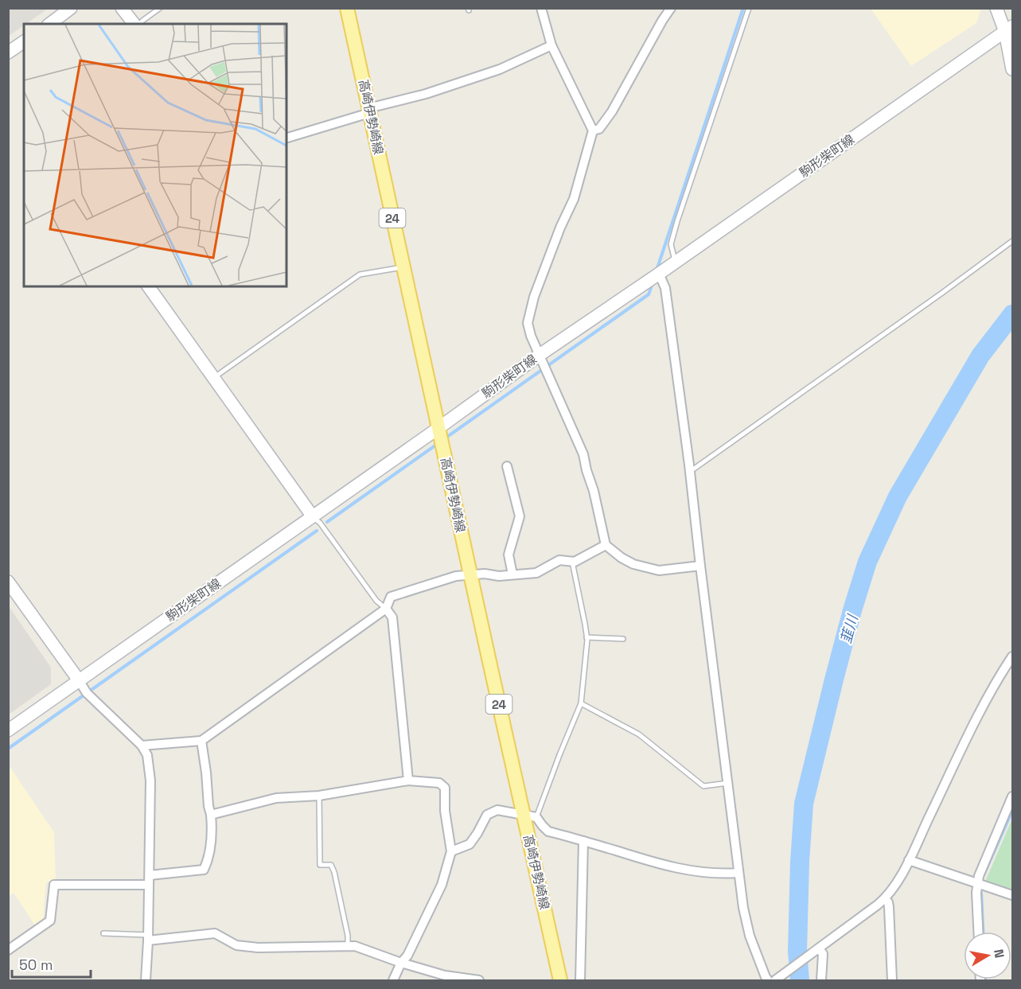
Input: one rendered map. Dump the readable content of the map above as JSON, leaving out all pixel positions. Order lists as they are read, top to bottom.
{
  "streets": {
    "main road": ["高崎伊勢崎線", "駒形柴町線", "24"]
  },
  "crossings": [
    ["高崎伊勢崎線", "駒形柴町線"]
  ],
  "water": ["韮川"],
  "scale_bar": "50 m",
  "north": "right"
}
